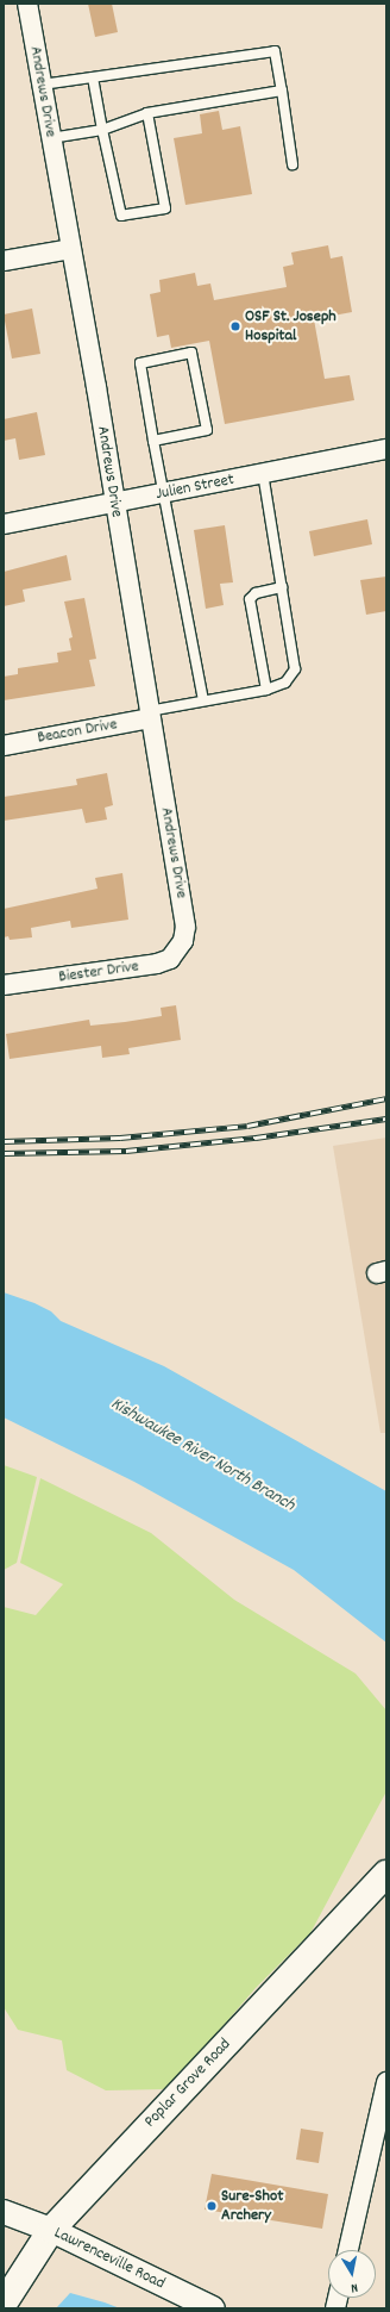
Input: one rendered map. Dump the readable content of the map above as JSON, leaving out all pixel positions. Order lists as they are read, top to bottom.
{
  "streets": {
    "main road": ["Poplar Grove Road"],
    "street": [
      "Andrews Drive",
      "Julien Street",
      "Beacon Drive",
      "Biester Drive",
      "Lawrenceville Road"
    ]
  },
  "crossings": [
    ["Andrews Drive", "Julien Street"],
    ["Andrews Drive", "Beacon Drive"],
    ["Andrews Drive", "Biester Drive"],
    ["Poplar Grove Road", "Lawrenceville Road"]
  ],
  "water": ["Kishwaukee River North Branch"],
  "places": ["OSF St. Joseph Hospital", "Sure-Shot Archery"],
  "north": "bottom"
}
